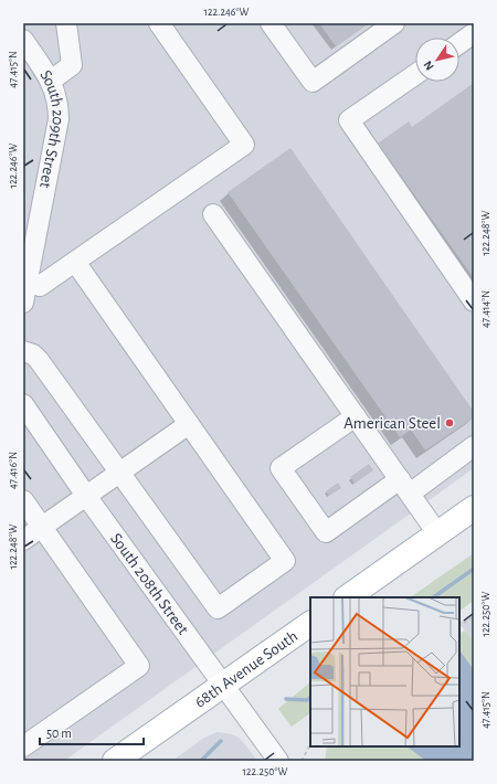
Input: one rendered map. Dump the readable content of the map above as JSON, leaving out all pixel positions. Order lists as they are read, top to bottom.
{
  "streets": {
    "main road": ["68th Avenue South"],
    "street": ["South 209th Street", "South 208th Street"]
  },
  "crossings": [
    ["South 208th Street", "68th Avenue South"]
  ],
  "places": ["American Steel"],
  "scale_bar": "50 m",
  "north": "bottom left",
  "coordinates": [
    "122.246°W",
    "47.415°N",
    "122.248°W",
    "47.414°N",
    "47.416°N",
    "122.250°W"
  ]
}
